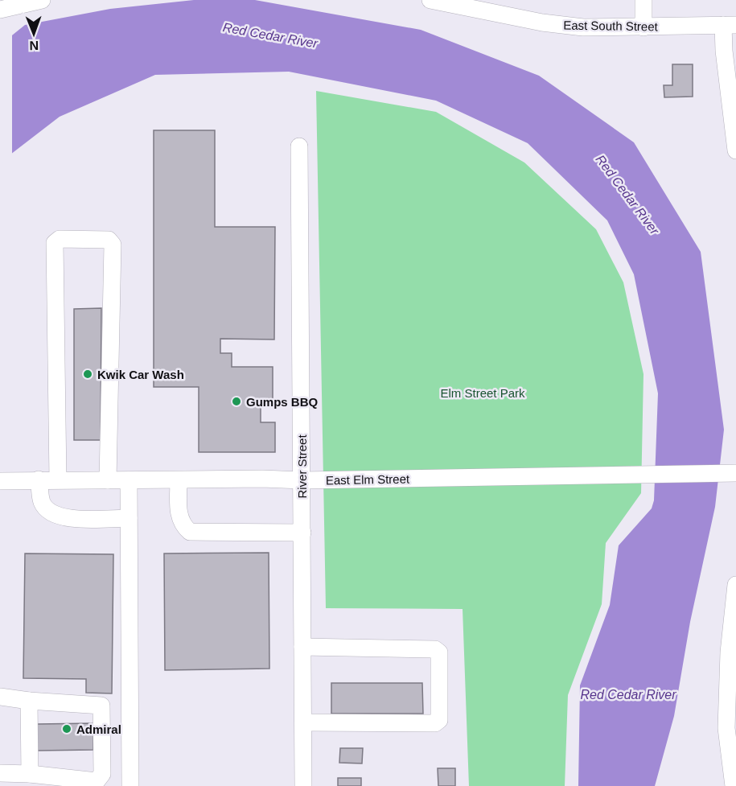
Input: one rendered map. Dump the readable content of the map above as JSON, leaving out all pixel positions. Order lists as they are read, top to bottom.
{
  "streets": {
    "street": ["East South Street", "River Street", "East Elm Street"]
  },
  "crossings": [
    ["River Street", "East Elm Street"]
  ],
  "water": ["Red Cedar River"],
  "parks": ["Elm Street Park"],
  "places": ["Kwik Car Wash", "Gumps BBQ", "Admiral"],
  "north": "bottom"
}
